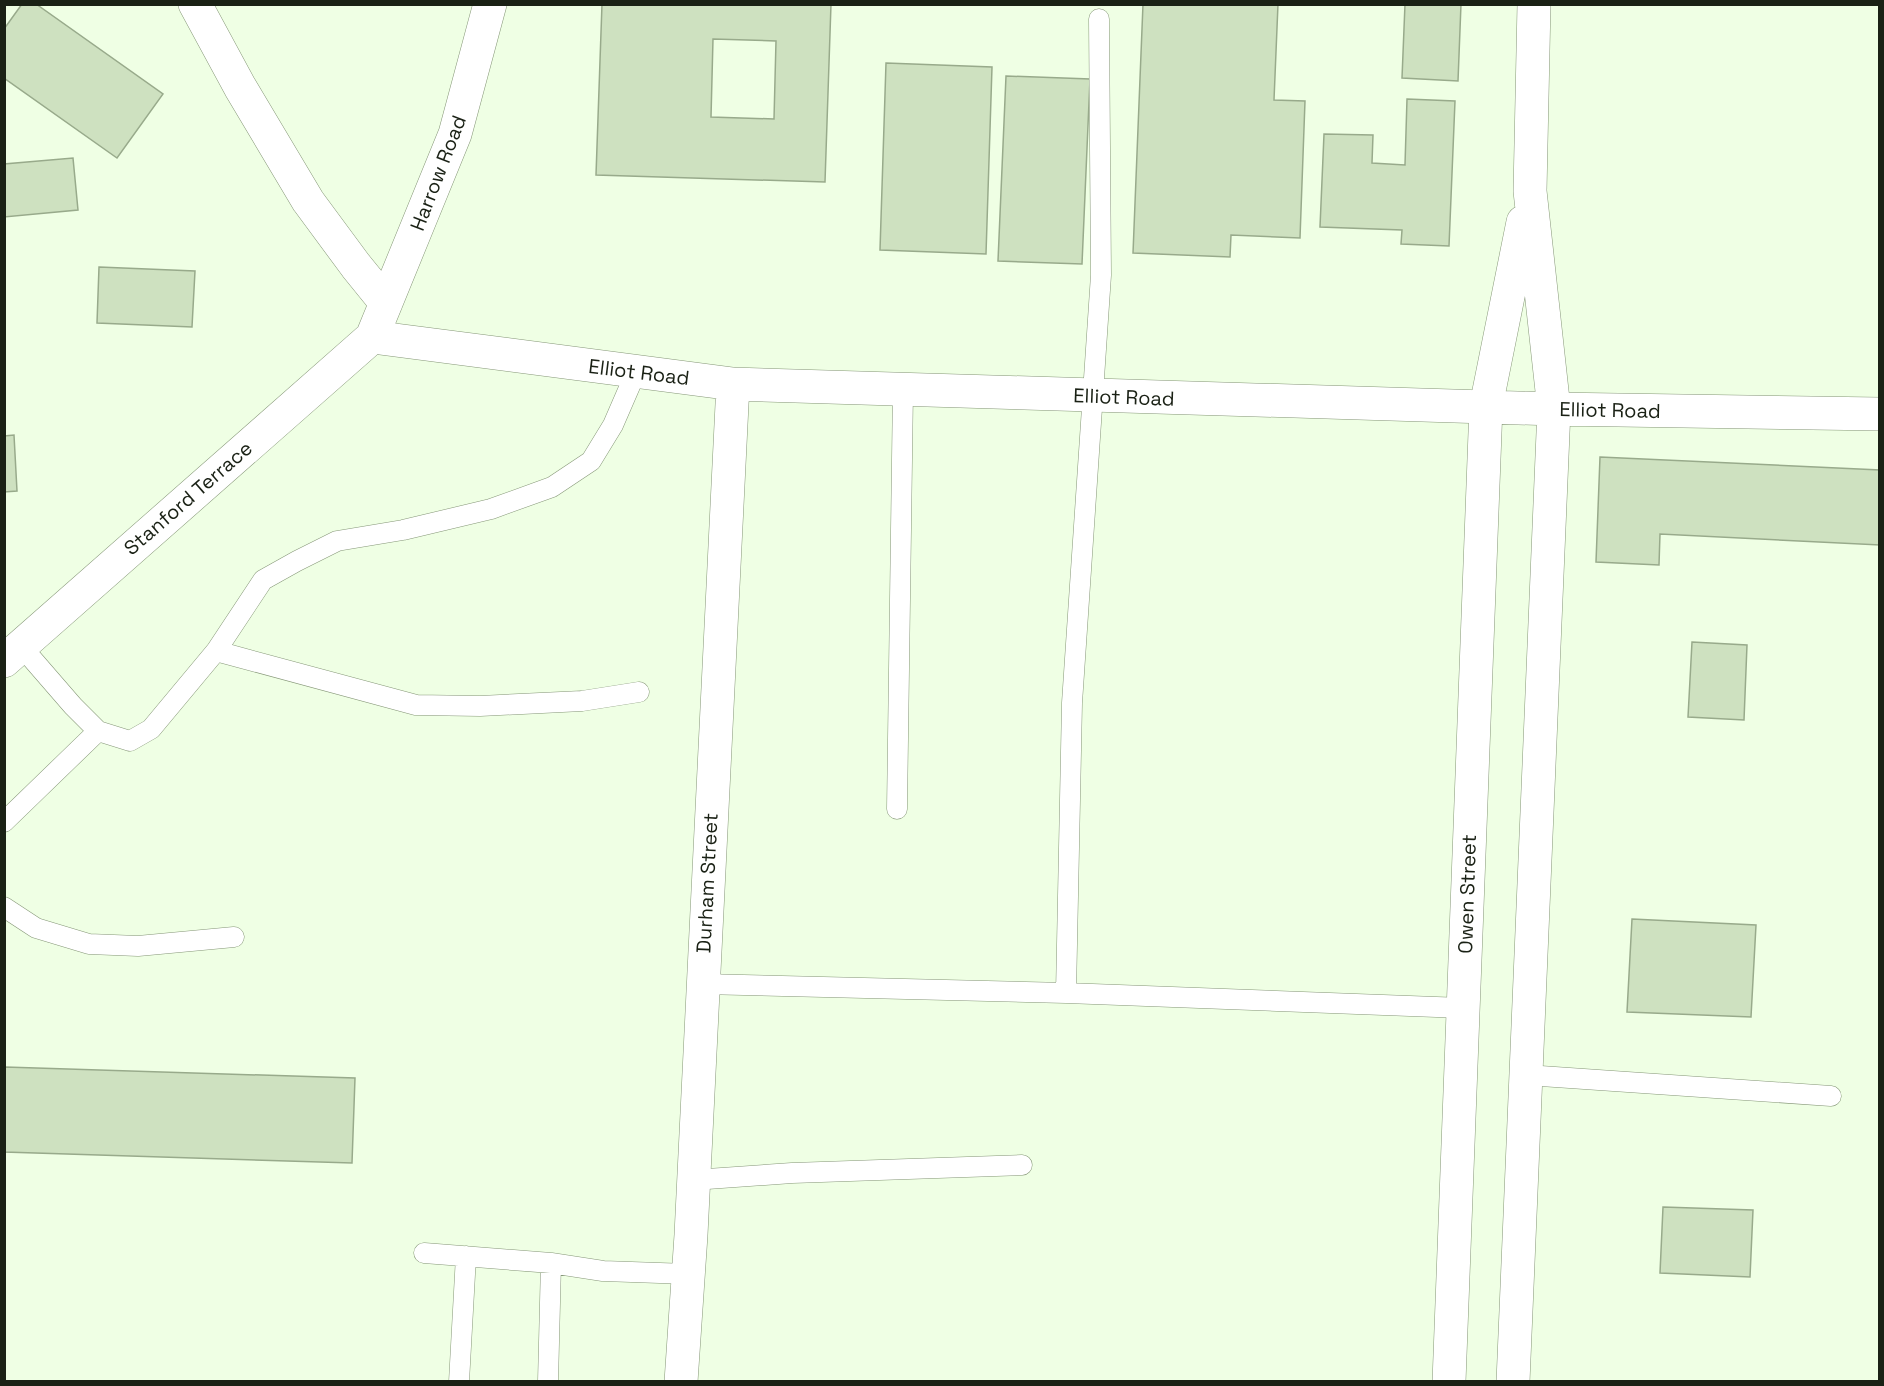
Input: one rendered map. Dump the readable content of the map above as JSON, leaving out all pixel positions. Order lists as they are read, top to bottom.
{
  "streets": {
    "street": [
      "Harrow Road",
      "Elliot Road",
      "Stanford Terrace",
      "Durham Street",
      "Owen Street"
    ]
  },
  "crossings": [
    ["Harrow Road", "Elliot Road"],
    ["Harrow Road", "Stanford Terrace"],
    ["Elliot Road", "Stanford Terrace"],
    ["Elliot Road", "Durham Street"],
    ["Elliot Road", "Owen Street"]
  ]
}
